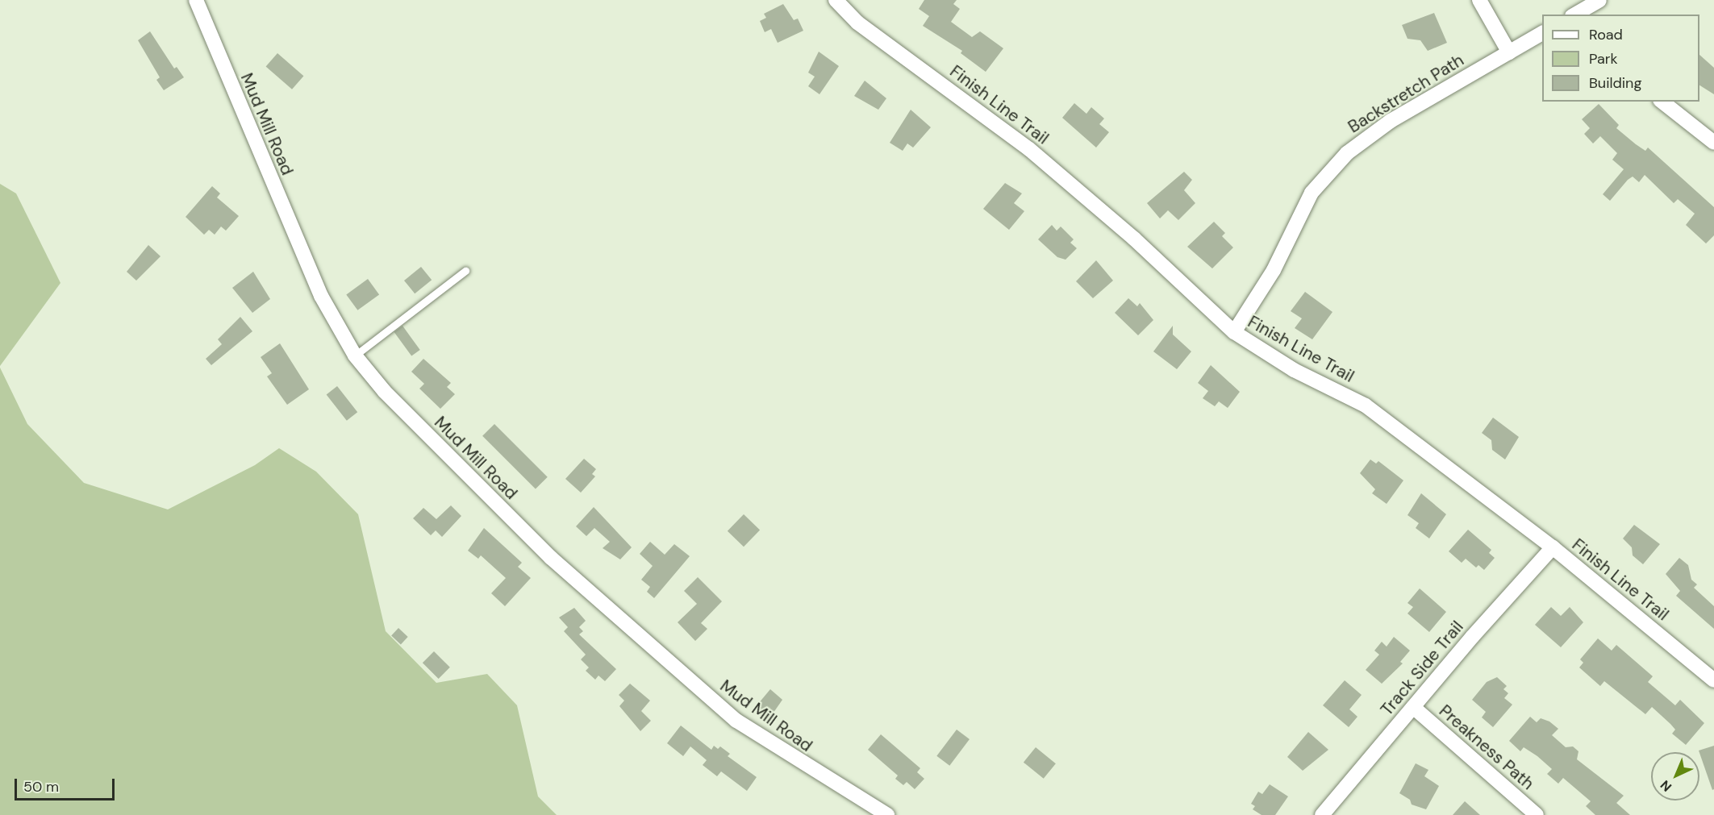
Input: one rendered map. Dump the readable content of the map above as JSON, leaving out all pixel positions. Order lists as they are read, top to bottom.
{
  "streets": {
    "street": [
      "Backstretch Path",
      "Finish Line Trail",
      "Mud Mill Road",
      "Track Side Trail",
      "Preakness Path"
    ]
  },
  "crossings": [
    ["Backstretch Path", "Finish Line Trail"],
    ["Finish Line Trail", "Track Side Trail"],
    ["Track Side Trail", "Preakness Path"]
  ],
  "legend": ["Road", "Park", "Building"],
  "scale_bar": "50 m",
  "north": "bottom left"
}
